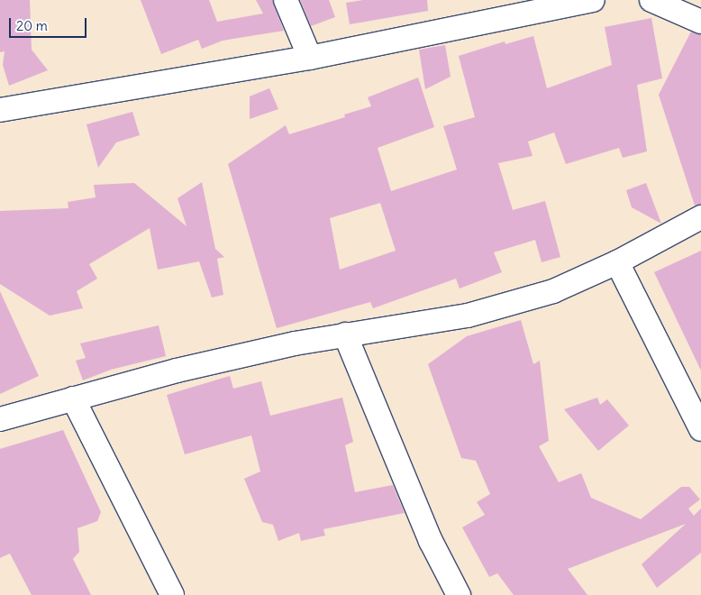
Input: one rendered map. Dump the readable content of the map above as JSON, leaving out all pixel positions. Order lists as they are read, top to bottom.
{
  "scale_bar": "20 m"
}
